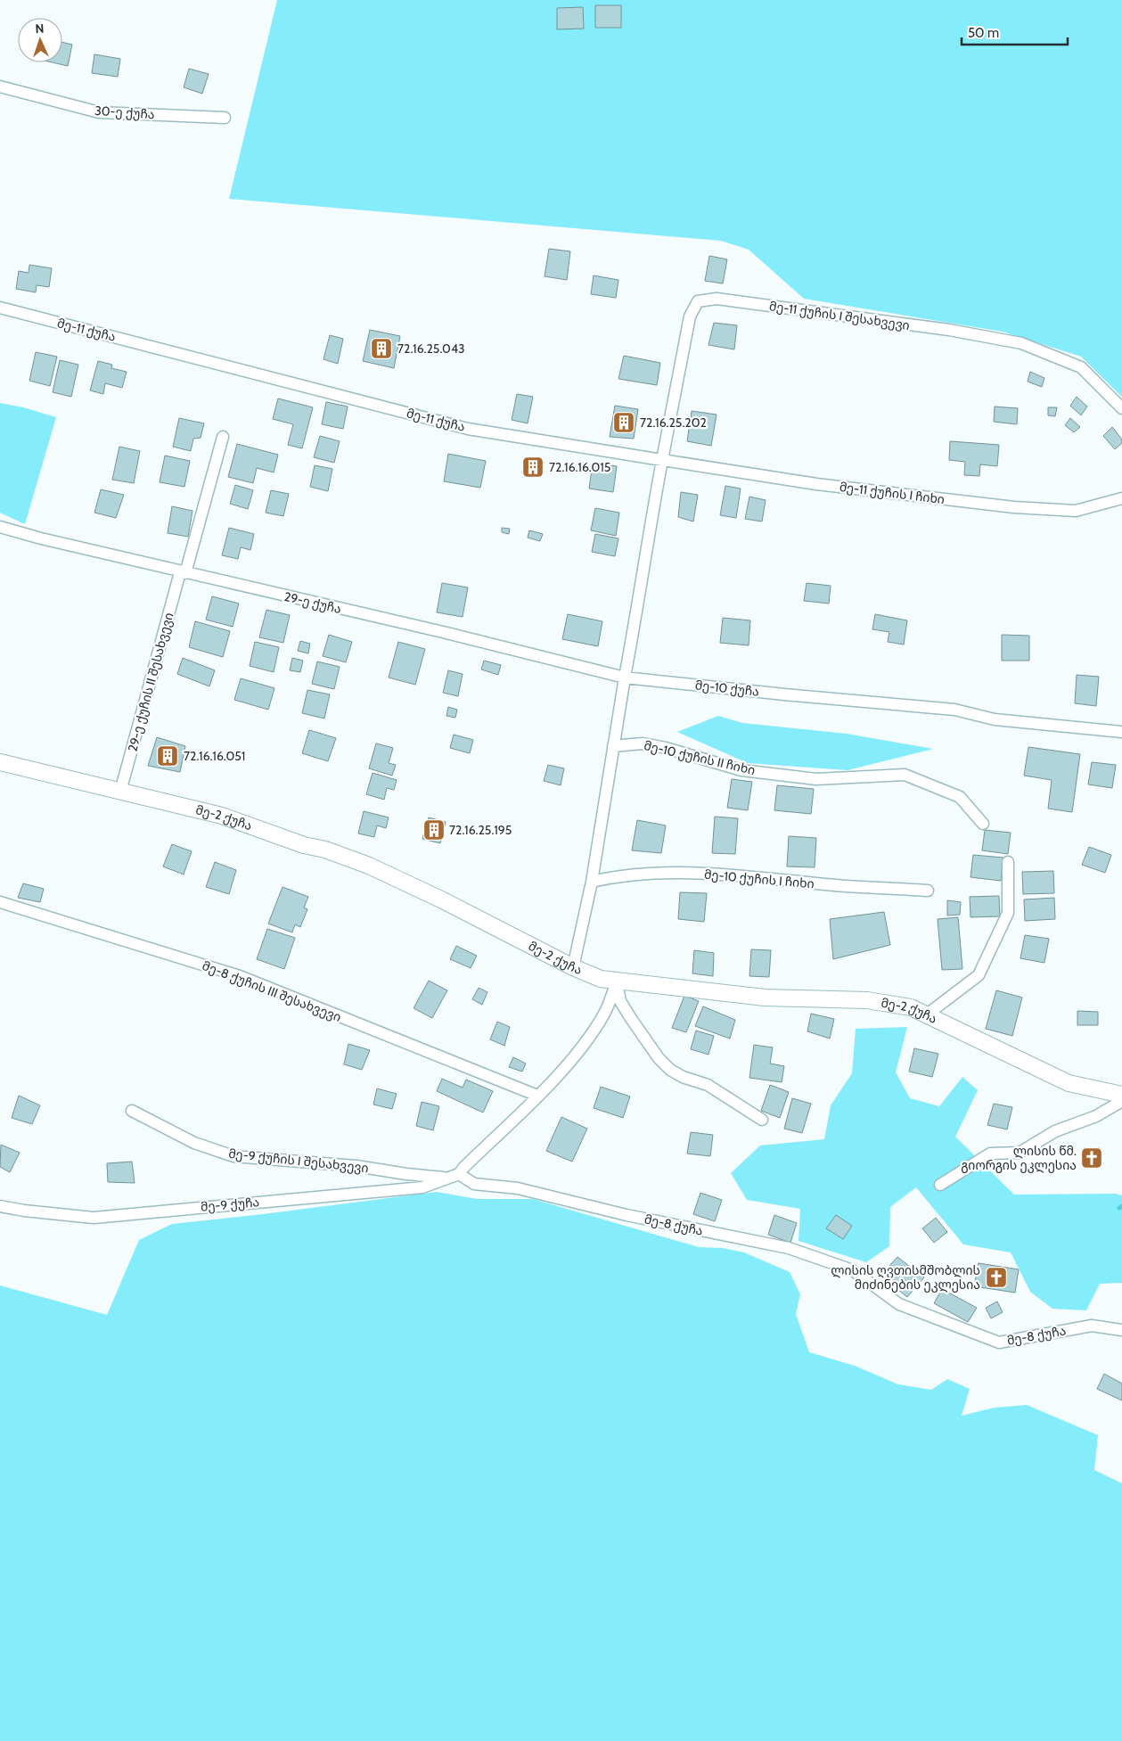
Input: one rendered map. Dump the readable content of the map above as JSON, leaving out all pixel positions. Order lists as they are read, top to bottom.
{
  "streets": {
    "main road": ["მე-2 ქუჩა"],
    "street": [
      "30-ე ქუჩა",
      "მე-11 ქუჩის I შესახვევი",
      "მე-11 ქუჩა",
      "მე-11 ქუჩის I ჩიხი",
      "29-ე ქუჩა",
      "29-ე ქუჩის II შესახვევი",
      "მე-10 ქუჩა",
      "მე-10 ქუჩის II ჩიხი",
      "მე-10 ქუჩის I ჩიხი",
      "მე-8 ქუჩის III შესახვევი",
      "მე-9 ქუჩის I შესახვევი",
      "მე-9 ქუჩა",
      "მე-8 ქუჩა"
    ]
  },
  "crossings": [
    ["მე-11 ქუჩის I შესახვევი", "მე-11 ქუჩა"],
    ["მე-11 ქუჩის I შესახვევი", "მე-11 ქუჩის I ჩიხი"],
    ["მე-11 ქუჩა", "მე-11 ქუჩის I ჩიხი"],
    ["29-ე ქუჩა", "29-ე ქუჩის II შესახვევი"],
    ["29-ე ქუჩა", "მე-10 ქუჩა"],
    ["29-ე ქუჩის II შესახვევი", "მე-2 ქუჩა"],
    ["მე-9 ქუჩის I შესახვევი", "მე-9 ქუჩა"],
    ["მე-9 ქუჩის I შესახვევი", "მე-8 ქუჩა"],
    ["მე-9 ქუჩა", "მე-8 ქუჩა"]
  ],
  "places": {
    "building": [
      "72.16.25.043",
      "72.16.25.202",
      "72.16.16.015",
      "72.16.16.051",
      "72.16.25.195"
    ],
    "church": ["ლისის წმ. გიორგის ეკლესია", "ლისის ღვთისმშობლის მიძინების ეკლესია"]
  },
  "scale_bar": "50 m",
  "north": "top"
}
